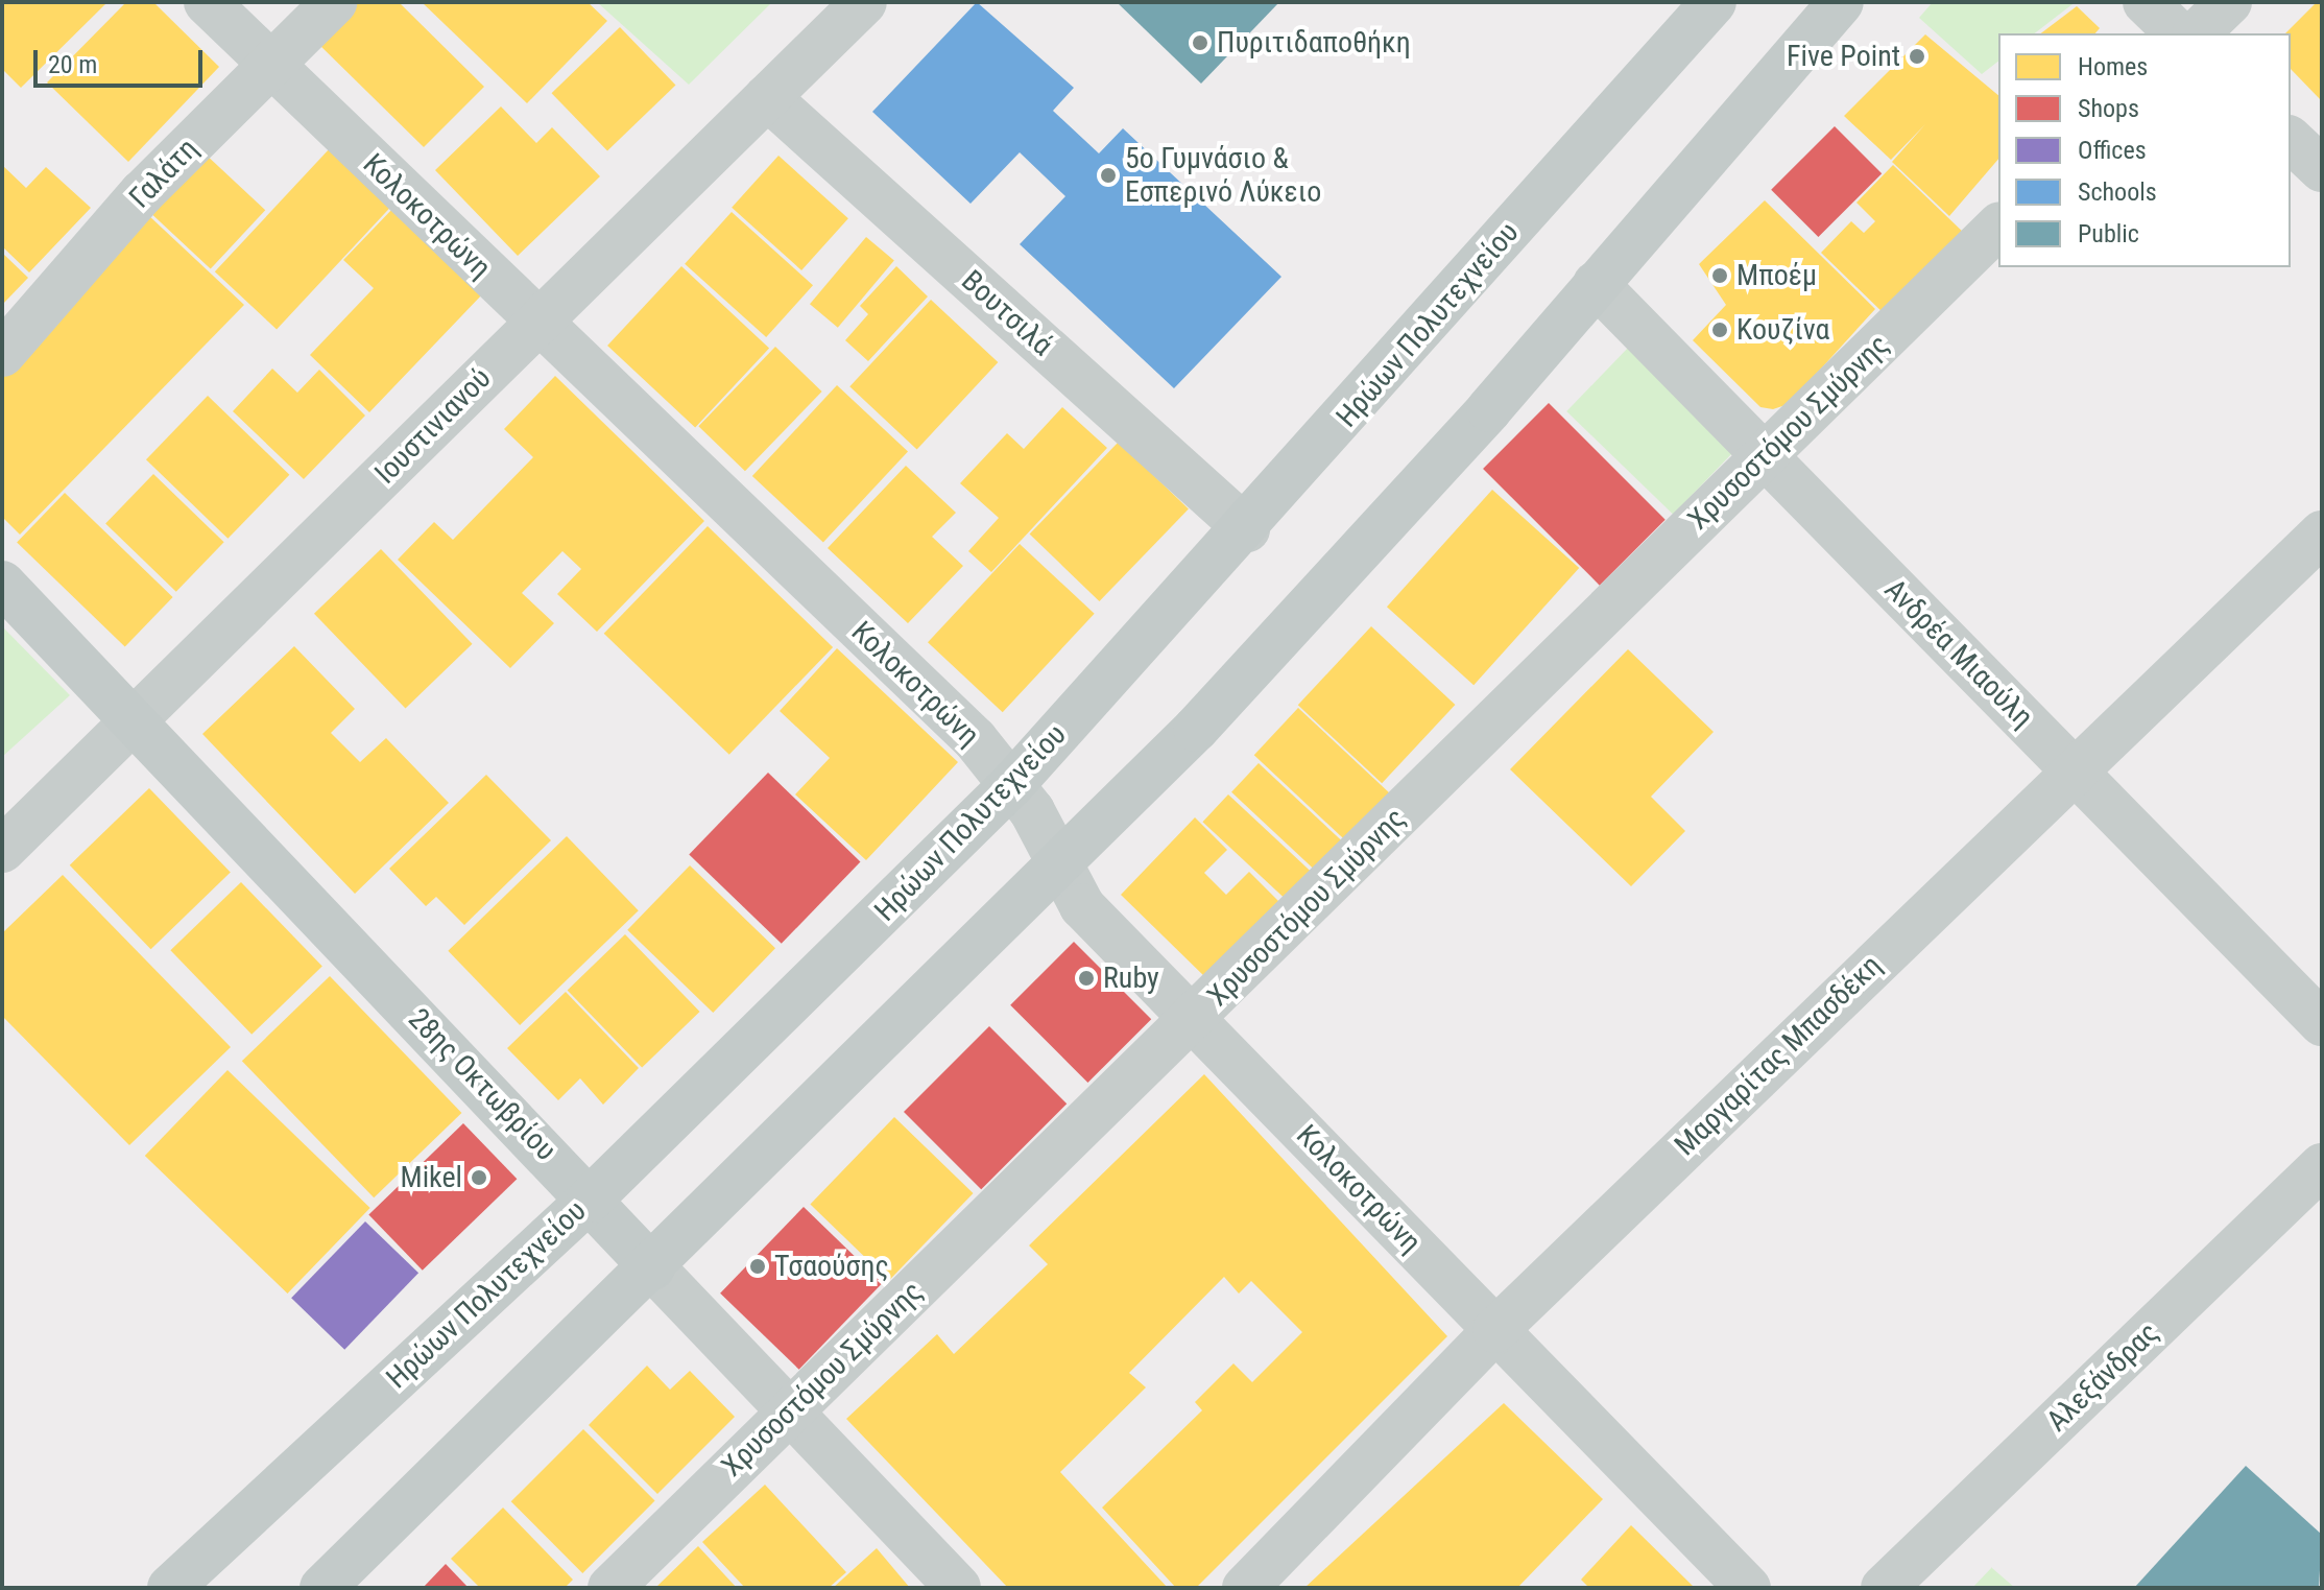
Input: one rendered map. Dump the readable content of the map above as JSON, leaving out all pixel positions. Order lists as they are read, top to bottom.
{
  "streets": {
    "main road": ["Ηρώων Πολυτεχνείου", "28ης Οκτωβρίου"],
    "street": [
      "Γαλάτη",
      "Κολοκοτρώνη",
      "Βουτσιλά",
      "Ιουστινιανού",
      "Χρυσοστόμου Σμύρνης",
      "Ανδρέα Μιαούλη",
      "Μαργαρίτας Μπασδέκη",
      "Αλεξάνδρας"
    ]
  },
  "crossings": [
    ["Γαλάτη", "Κολοκοτρώνη"],
    ["Κολοκοτρώνη", "Ηρώων Πολυτεχνείου"],
    ["Κολοκοτρώνη", "Ιουστινιανού"],
    ["Κολοκοτρώνη", "Χρυσοστόμου Σμύρνης"],
    ["Κολοκοτρώνη", "Μαργαρίτας Μπασδέκη"],
    ["Βουτσιλά", "Ηρώων Πολυτεχνείου"],
    ["Βουτσιλά", "Ιουστινιανού"],
    ["Ηρώων Πολυτεχνείου", "28ης Οκτωβρίου"],
    ["Ιουστινιανού", "28ης Οκτωβρίου"],
    ["Χρυσοστόμου Σμύρνης", "Ανδρέα Μιαούλη"],
    ["Χρυσοστόμου Σμύρνης", "28ης Οκτωβρίου"],
    ["Ανδρέα Μιαούλη", "Μαργαρίτας Μπασδέκη"]
  ],
  "places": [
    "Πυριτιδαποθήκη",
    "Five Point",
    "5ο Γυμνάσιο & Εσπερινό Λύκειο",
    "Μποέμ",
    "Κουζίνα",
    "Ruby",
    "Mikel",
    "Τσαούσης"
  ],
  "legend": [
    "Homes",
    "Shops",
    "Offices",
    "Schools",
    "Public"
  ],
  "scale_bar": "20 m"
}
